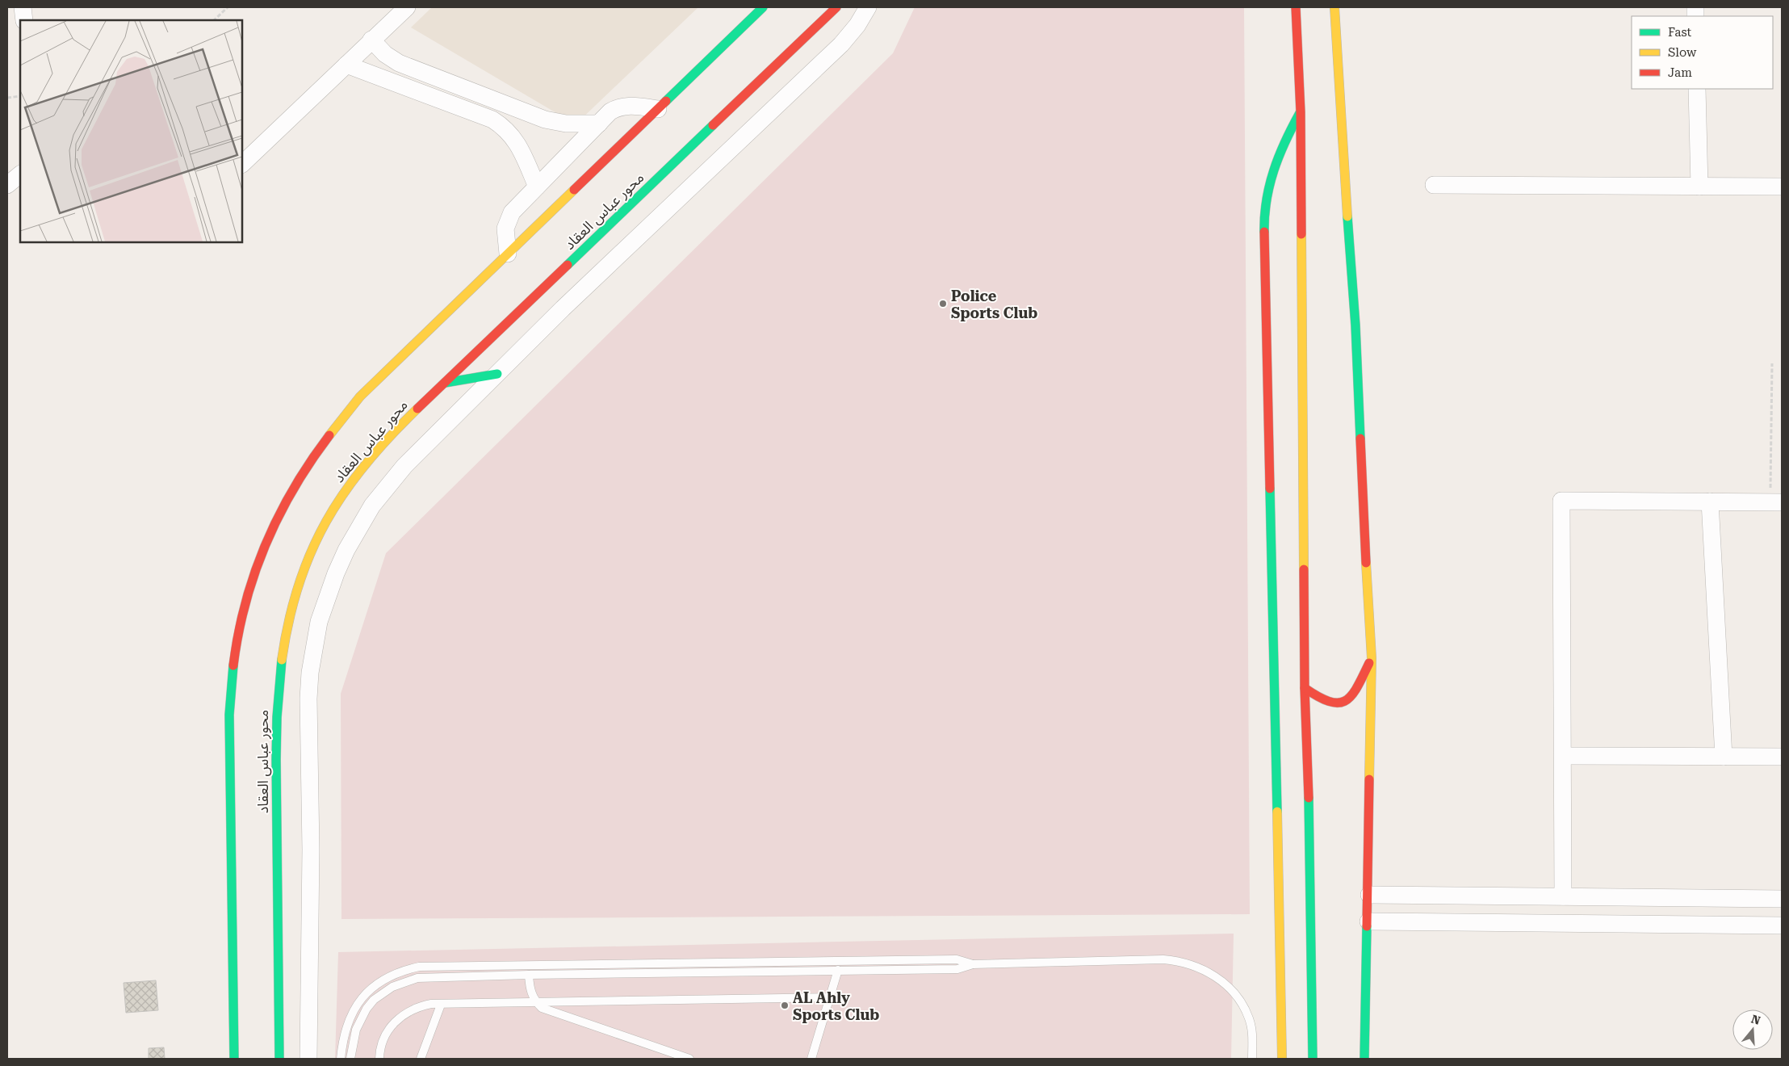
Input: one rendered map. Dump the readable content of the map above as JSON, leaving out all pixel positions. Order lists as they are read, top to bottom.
{
  "streets": {
    "main road": ["محور عباس العقاد"]
  },
  "places": ["Police Sports Club", "AL Ahly Sports Club"],
  "legend": ["Fast", "Slow", "Jam"],
  "north": "top"
}
